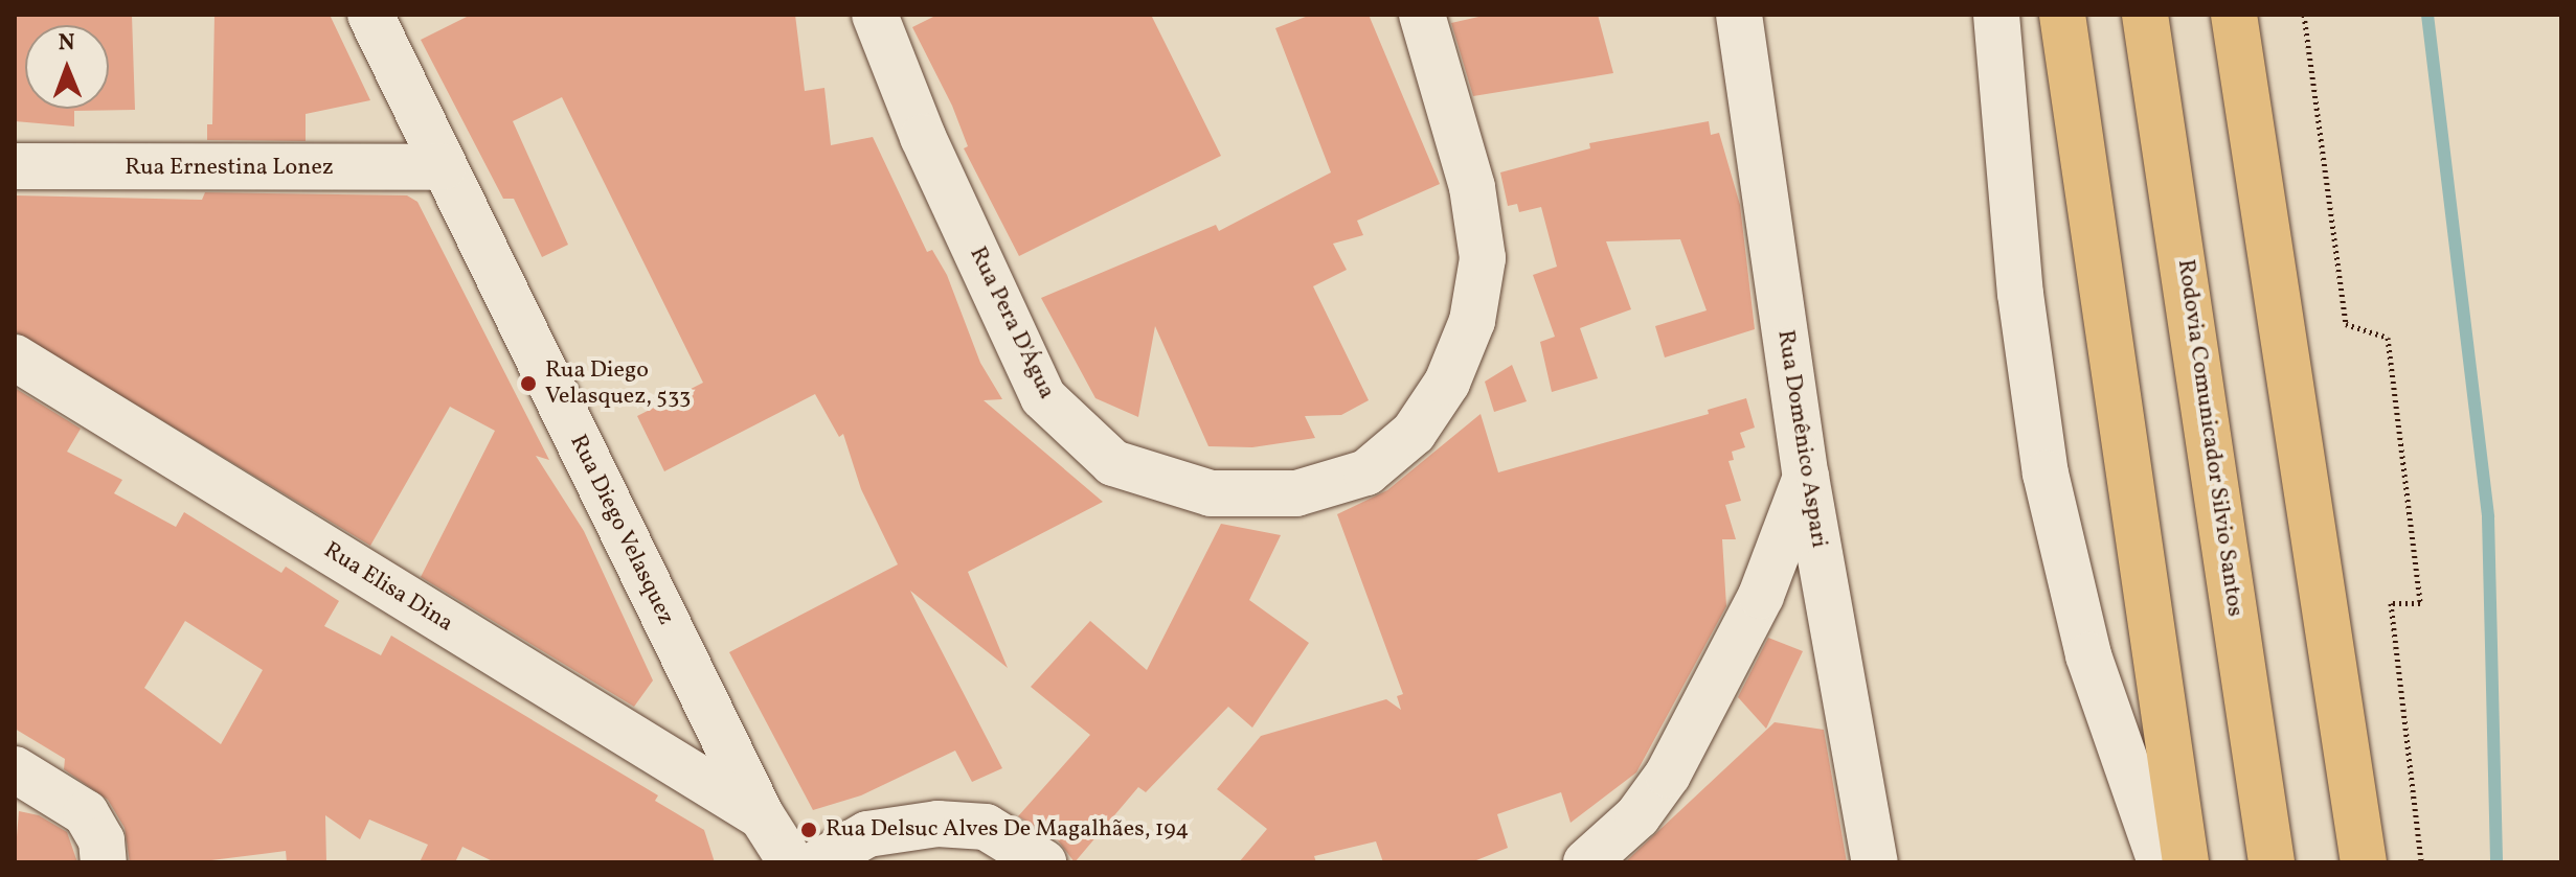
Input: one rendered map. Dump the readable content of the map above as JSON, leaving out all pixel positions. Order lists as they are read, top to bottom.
{
  "streets": {
    "main road": ["Rodovia Comunicador Silvio Santos"],
    "street": [
      "Rua Ernestina Lonez",
      "Rua Pera D'Água",
      "Rua Domênico Aspari",
      "Rua Diego Velasquez",
      "Rua Elisa Dina"
    ]
  },
  "crossings": [
    ["Rua Ernestina Lonez", "Rua Diego Velasquez"],
    ["Rua Diego Velasquez", "Rua Elisa Dina"]
  ],
  "places": ["Rua Diego Velasquez, 533", "Rua Delsuc Alves De Magalhães, 194"],
  "north": "top"
}
